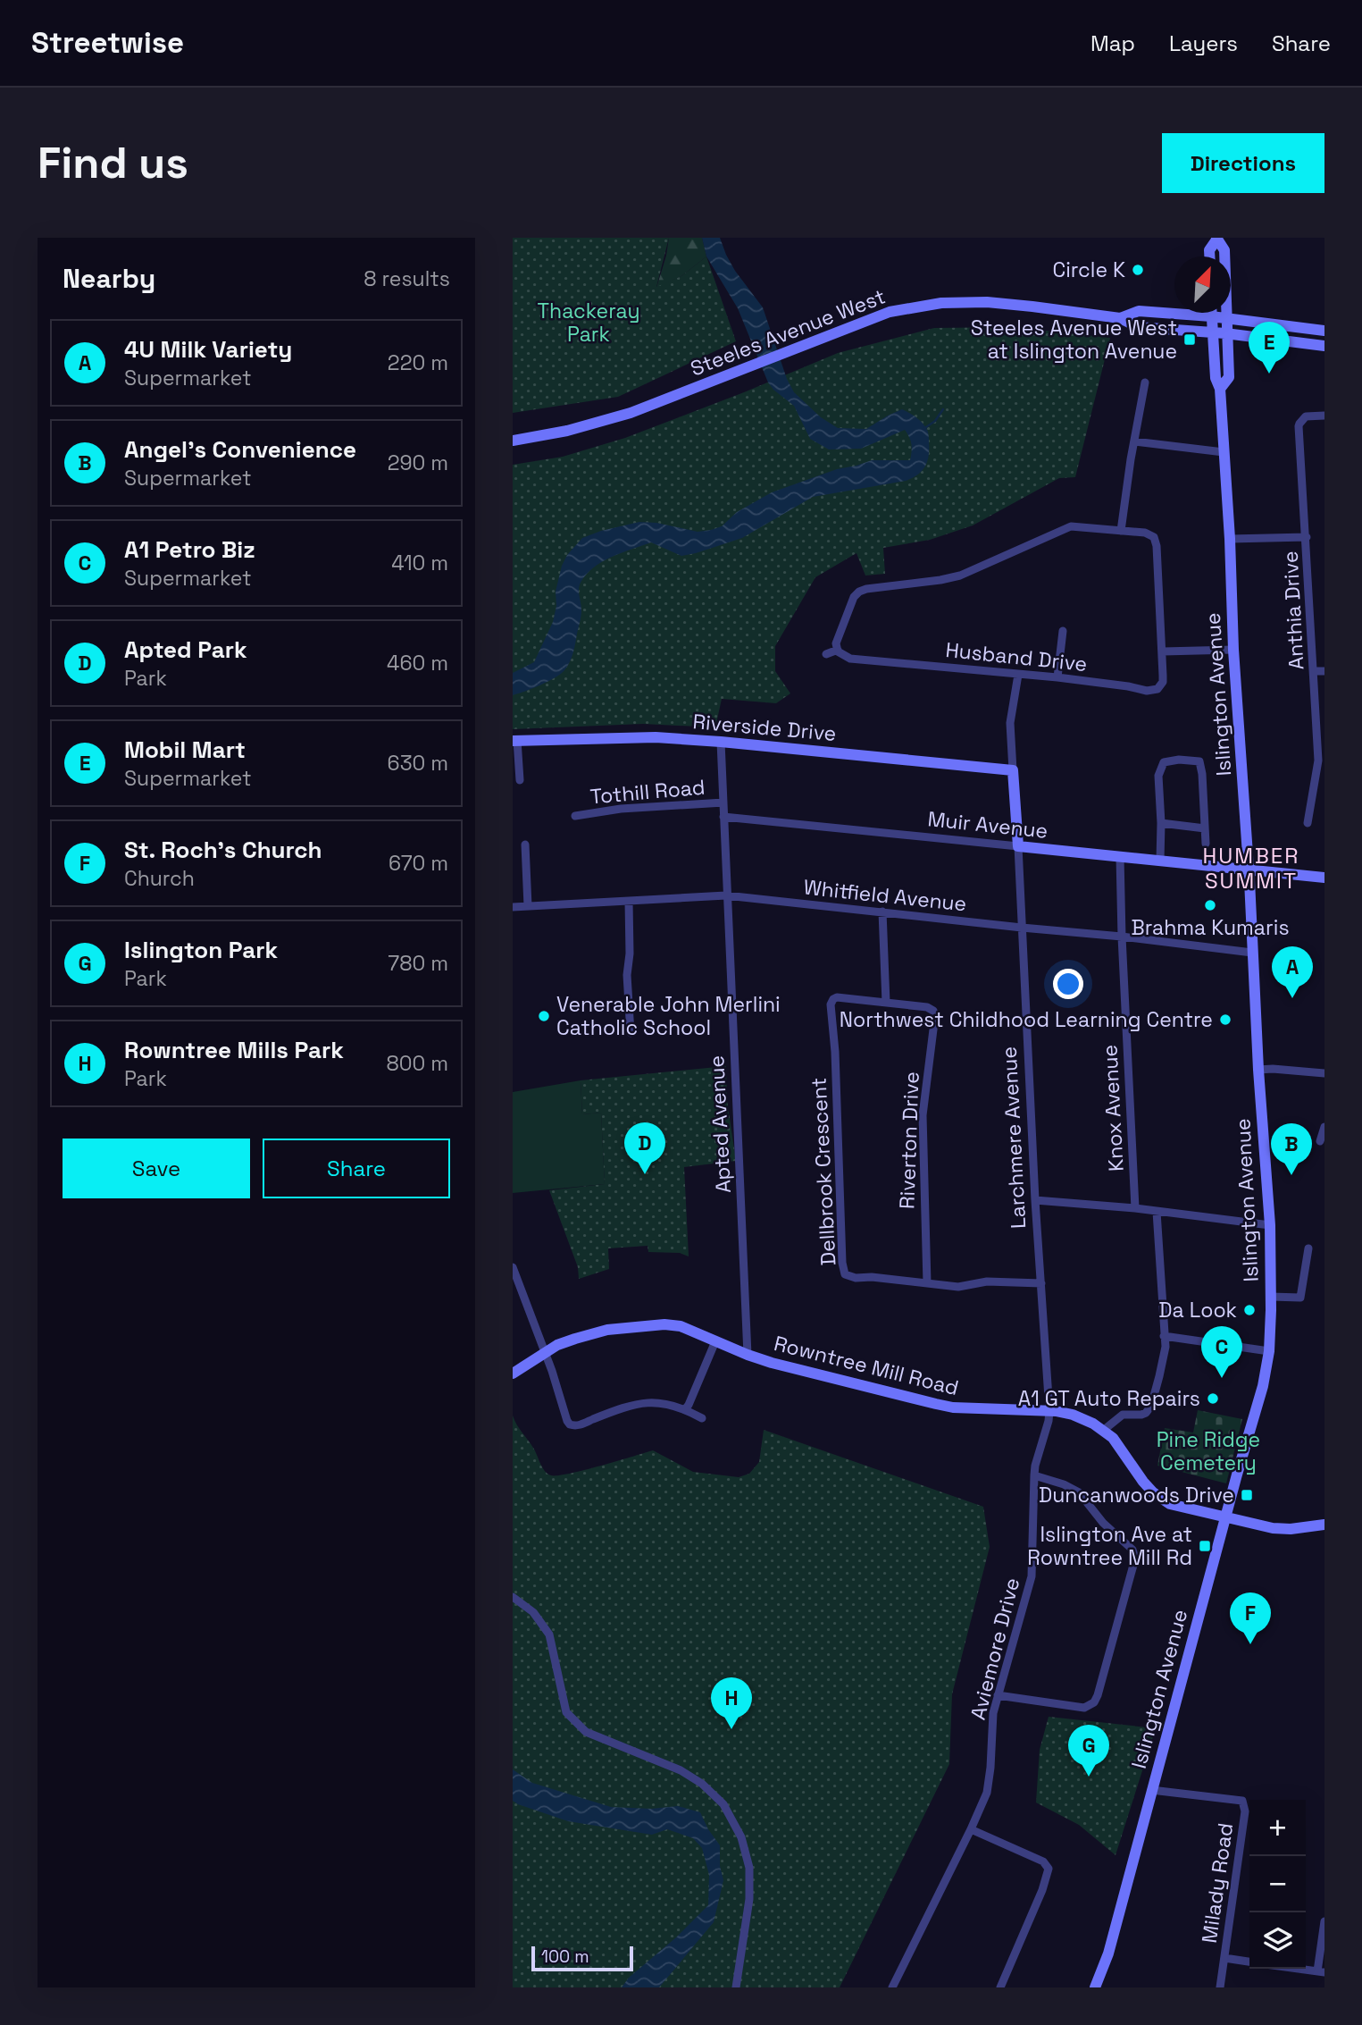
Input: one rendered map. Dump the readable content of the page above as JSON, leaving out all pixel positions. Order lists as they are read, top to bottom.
{
  "streets": {
    "main road": [
      "Steeles Avenue West",
      "Islington Avenue",
      "Riverside Drive",
      "Muir Avenue",
      "Larchmere Avenue",
      "Rowntree Mill Road"
    ],
    "street": [
      "Anthia Drive",
      "Husband Drive",
      "Tothill Road",
      "Whitfield Avenue",
      "Knox Avenue",
      "Apted Avenue",
      "Riverton Drive",
      "Dellbrook Crescent",
      "Aviemore Drive",
      "Milady Road"
    ]
  },
  "crossings": [
    ["Steeles Avenue West", "Islington Avenue"],
    ["Husband Drive", "Larchmere Avenue"],
    ["Islington Avenue", "Muir Avenue"],
    ["Islington Avenue", "Whitfield Avenue"],
    ["Islington Avenue", "Rowntree Mill Road"],
    ["Islington Avenue", "Milady Road"],
    ["Riverside Drive", "Apted Avenue"],
    ["Riverside Drive", "Larchmere Avenue"],
    ["Tothill Road", "Apted Avenue"],
    ["Muir Avenue", "Knox Avenue"],
    ["Muir Avenue", "Apted Avenue"],
    ["Muir Avenue", "Larchmere Avenue"],
    ["Whitfield Avenue", "Knox Avenue"],
    ["Whitfield Avenue", "Apted Avenue"],
    ["Whitfield Avenue", "Larchmere Avenue"],
    ["Apted Avenue", "Rowntree Mill Road"],
    ["Larchmere Avenue", "Dellbrook Crescent"],
    ["Larchmere Avenue", "Rowntree Mill Road"],
    ["Larchmere Avenue", "Aviemore Drive"],
    ["Riverton Drive", "Dellbrook Crescent"],
    ["Rowntree Mill Road", "Aviemore Drive"]
  ],
  "districts": ["HUMBER SUMMIT"],
  "parks": ["Thackeray Park", "Pine Ridge Cemetery"],
  "places": {
    "other": [
      "Circle K",
      "Brahma Kumaris",
      "Venerable John Merlini Catholic School",
      "Northwest Childhood Learning Centre",
      "Da Look",
      "A1 GT Auto Repairs"
    ],
    "transit": ["Steeles Avenue West at Islington Avenue", "Duncanwoods Drive", "Islington Ave at Rowntree Mill Rd"]
  },
  "scale_bar": "100 m",
  "north": "top right",
  "page": {
    "header": "Streetwise",
    "nav": ["Map", "Layers", "Share"],
    "buttons": [
      "Directions",
      ["Save", "Share"]
    ],
    "title": "Find us",
    "heading": ["Nearby", "8 results"],
    "list": [
      {
        "mark": "A",
        "name": "4U Milk Variety",
        "note": "Supermarket",
        "value": "220 m"
      },
      {
        "mark": "B",
        "name": "Angel's Convenience",
        "note": "Supermarket",
        "value": "290 m"
      },
      {
        "mark": "C",
        "name": "A1 Petro Biz",
        "note": "Supermarket",
        "value": "410 m"
      },
      {
        "mark": "D",
        "name": "Apted Park",
        "note": "Park",
        "value": "460 m"
      },
      {
        "mark": "E",
        "name": "Mobil Mart",
        "note": "Supermarket",
        "value": "630 m"
      },
      {
        "mark": "F",
        "name": "St. Roch's Church",
        "note": "Church",
        "value": "670 m"
      },
      {
        "mark": "G",
        "name": "Islington Park",
        "note": "Park",
        "value": "780 m"
      },
      {
        "mark": "H",
        "name": "Rowntree Mills Park",
        "note": "Park",
        "value": "800 m"
      }
    ],
    "pins": [
      "E",
      "A",
      "D",
      "B",
      "C",
      "F",
      "H",
      "G"
    ],
    "map_buttons": ["+", "−"],
    "scale": "100 m"
  }
}
